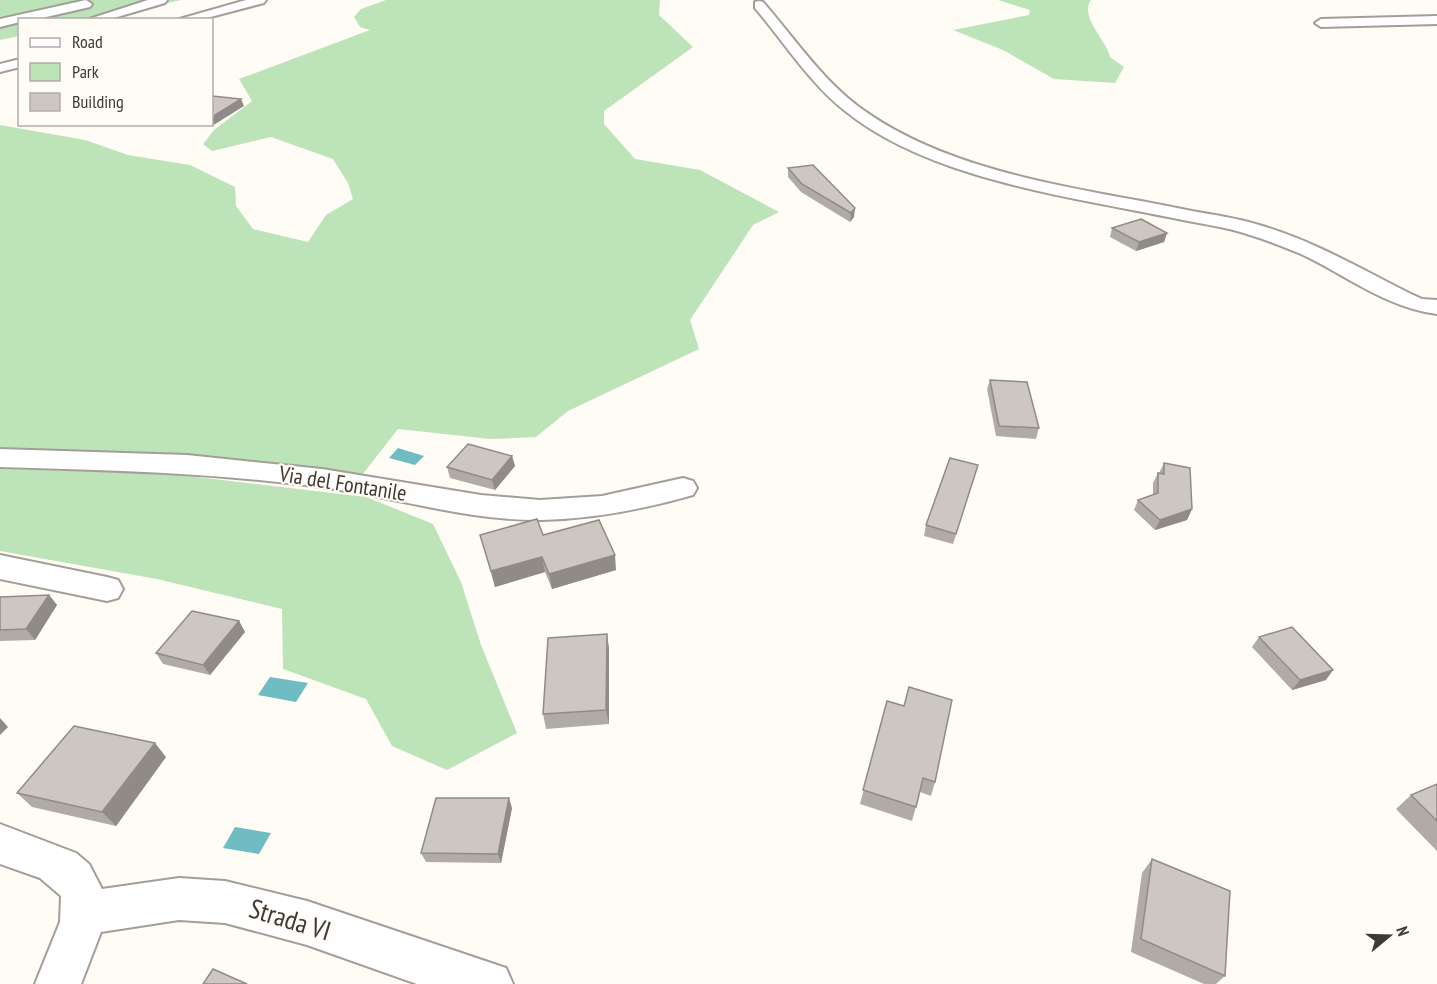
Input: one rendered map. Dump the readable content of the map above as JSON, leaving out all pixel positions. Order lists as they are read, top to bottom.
{
  "streets": {
    "street": ["Via del Fontanile", "Strada VI"]
  },
  "legend": ["Road", "Park", "Building"],
  "north": "right"
}
